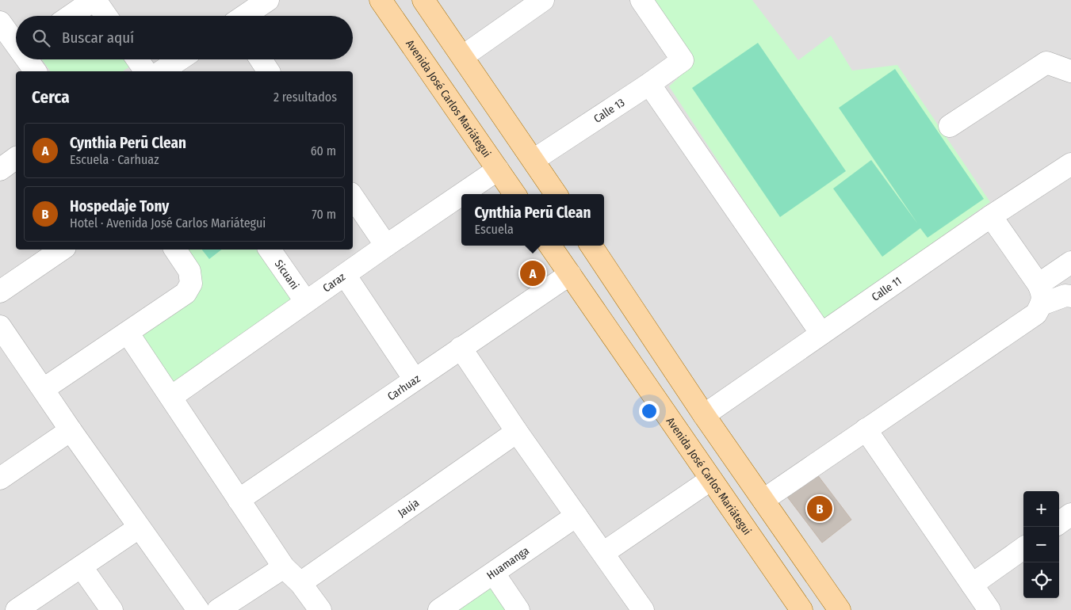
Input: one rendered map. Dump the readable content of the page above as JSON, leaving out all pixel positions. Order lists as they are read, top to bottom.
{
  "streets": {
    "main road": ["Avenida José Carlos Mariátegui"],
    "street": [
      "Calle 13",
      "Sicuani",
      "Caraz",
      "Calle 11",
      "Carhuaz",
      "Jauja",
      "Huamanga"
    ]
  },
  "crossings": [
    ["Avenida José Carlos Mariátegui", "Caraz"],
    ["Avenida José Carlos Mariátegui", "Carhuaz"],
    ["Sicuani", "Caraz"]
  ],
  "page": {
    "search": "Buscar aquí",
    "heading": ["Cerca", "2 resultados"],
    "list": [
      {
        "mark": "A",
        "name": "Cynthia Perū Clean",
        "note": "Escuela · Carhuaz",
        "value": "60 m"
      },
      {
        "mark": "B",
        "name": "Hospedaje Tony",
        "note": "Hotel · Avenida José Carlos Mariátegui",
        "value": "70 m"
      }
    ],
    "popup": ["Cynthia Perū Clean", "Escuela"],
    "pins": ["A", "B"],
    "map_buttons": ["+", "−"]
  }
}
